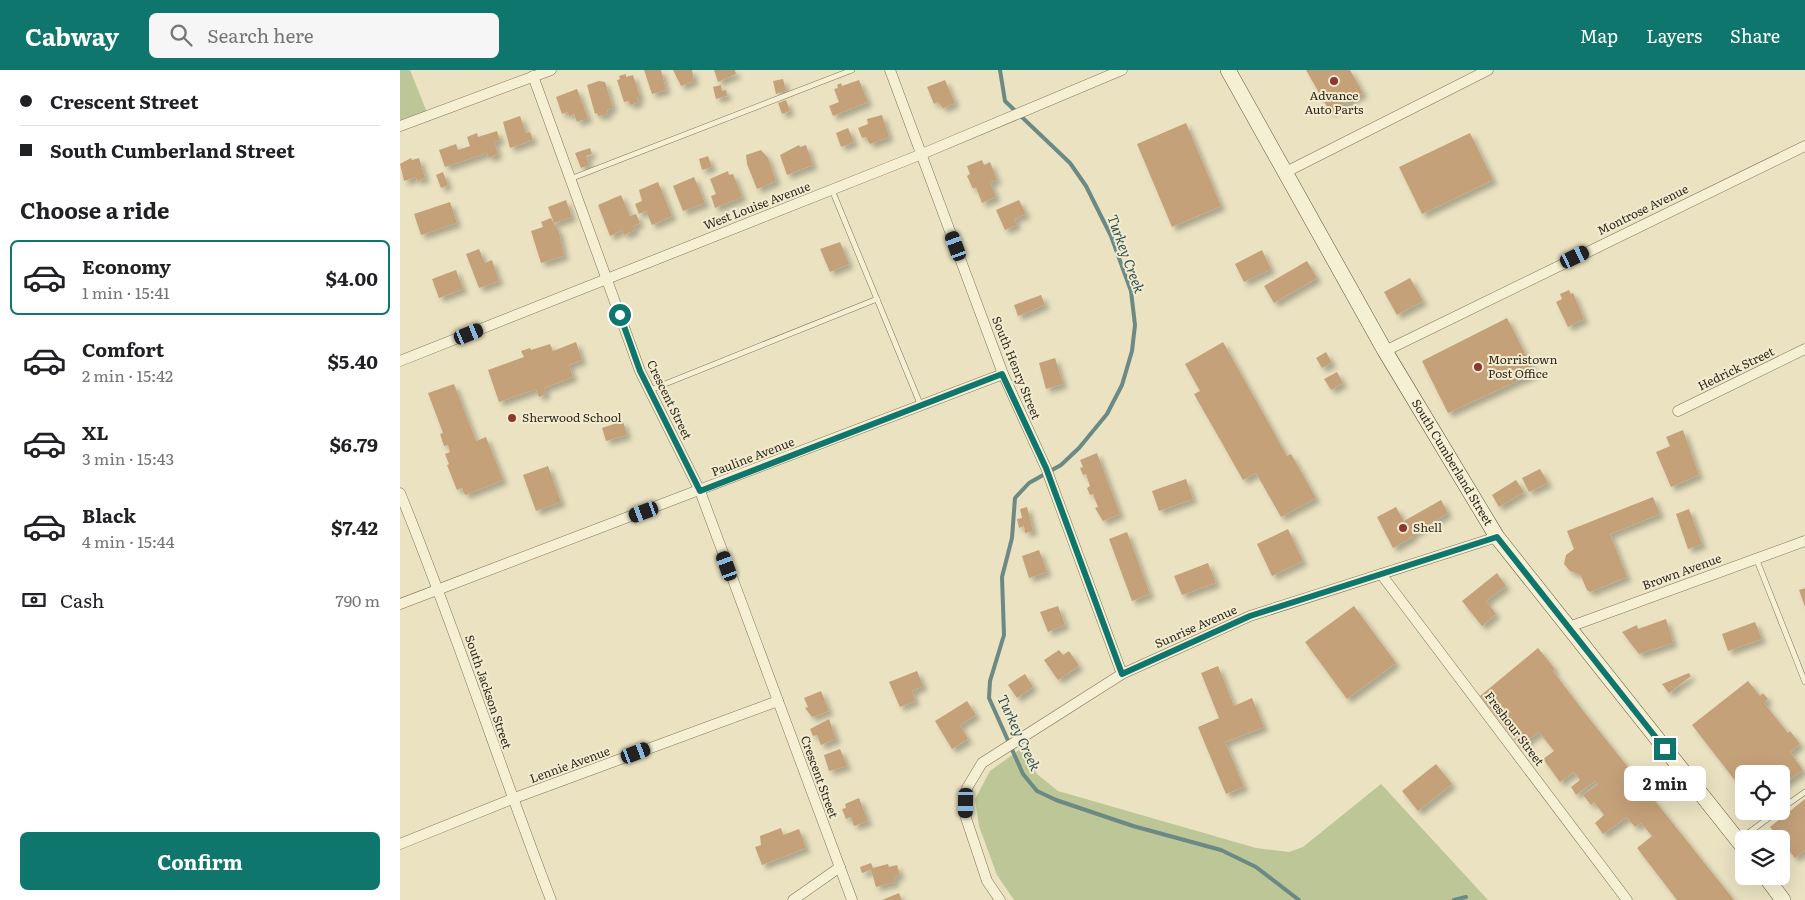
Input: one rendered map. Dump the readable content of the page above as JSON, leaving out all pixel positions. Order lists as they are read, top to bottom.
{
  "streets": {
    "main road": ["South Cumberland Street"],
    "street": [
      "West Louise Avenue",
      "Montrose Avenue",
      "South Henry Street",
      "Hedrick Street",
      "Crescent Street",
      "Pauline Avenue",
      "Brown Avenue",
      "Sunrise Avenue",
      "South Jackson Street",
      "Freshour Street",
      "Lennie Avenue"
    ]
  },
  "crossings": [
    ["West Louise Avenue", "South Henry Street"],
    ["West Louise Avenue", "Crescent Street"],
    ["Montrose Avenue", "South Cumberland Street"],
    ["South Henry Street", "Pauline Avenue"],
    ["South Henry Street", "Sunrise Avenue"],
    ["Crescent Street", "Pauline Avenue"],
    ["Crescent Street", "Lennie Avenue"],
    ["Pauline Avenue", "South Jackson Street"],
    ["South Cumberland Street", "Brown Avenue"],
    ["South Cumberland Street", "Sunrise Avenue"],
    ["Sunrise Avenue", "Freshour Street"],
    ["South Jackson Street", "Lennie Avenue"]
  ],
  "water": ["Turkey Creek"],
  "places": [
    "Advance Auto Parts",
    "Morristown Post Office",
    "Sherwood School",
    "Shell"
  ],
  "page": {
    "header": "Cabway",
    "search": "Search here",
    "nav": ["Map", "Layers", "Share"],
    "banner": ["Crescent Street", "South Cumberland Street"],
    "heading": "Choose a ride",
    "list": [
      {
        "name": "Economy",
        "note": "1 min · 15:41",
        "value": "$4.00"
      },
      {
        "name": "Comfort",
        "note": "2 min · 15:42",
        "value": "$5.40"
      },
      {
        "name": "XL",
        "note": "3 min · 15:43",
        "value": "$6.79"
      },
      {
        "name": "Black",
        "note": "4 min · 15:44",
        "value": "$7.42"
      }
    ],
    "pay": ["Cash", "790 m"],
    "bubble": "2 min",
    "buttons": "Confirm"
  }
}
